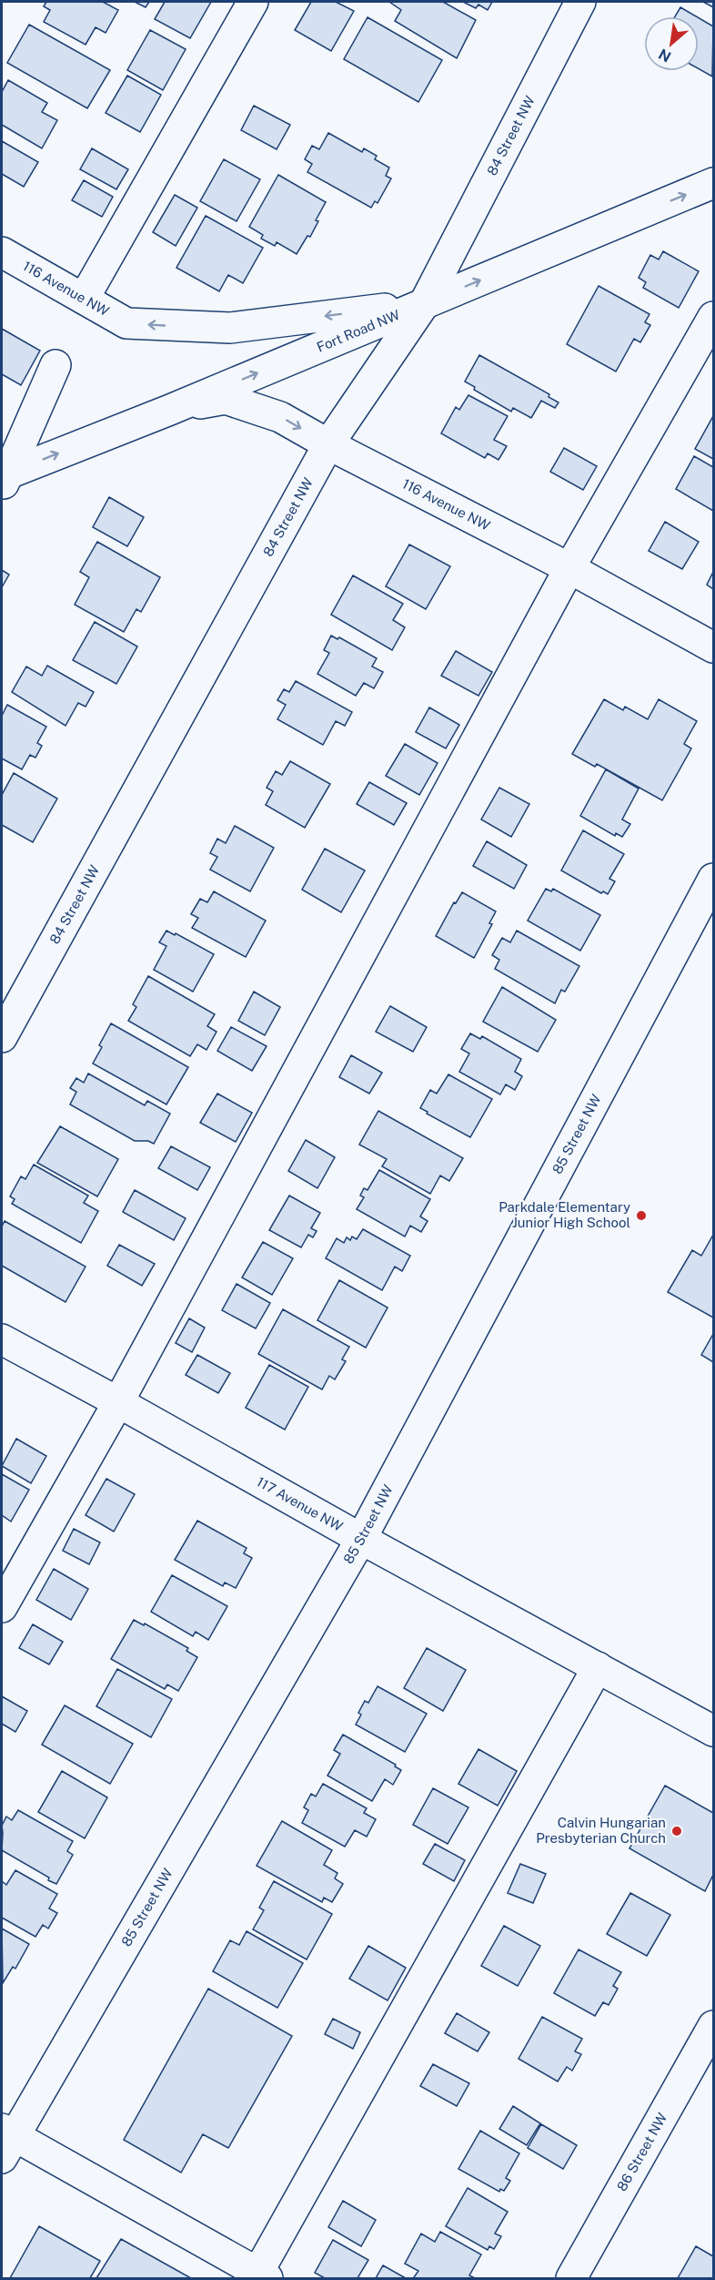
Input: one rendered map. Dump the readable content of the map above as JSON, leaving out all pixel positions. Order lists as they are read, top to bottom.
{
  "streets": {
    "street": [
      "84 Street NW",
      "116 Avenue NW",
      "Fort Road NW",
      "85 Street NW",
      "117 Avenue NW",
      "86 Street NW"
    ]
  },
  "crossings": [
    ["84 Street NW", "116 Avenue NW"],
    ["84 Street NW", "Fort Road NW"],
    ["116 Avenue NW", "Fort Road NW"],
    ["85 Street NW", "117 Avenue NW"]
  ],
  "one_way": ["Fort Road NW"],
  "places": ["Parkdale Elementary Junior High School", "Calvin Hungarian Presbyterian Church"],
  "north": "bottom left"
}
